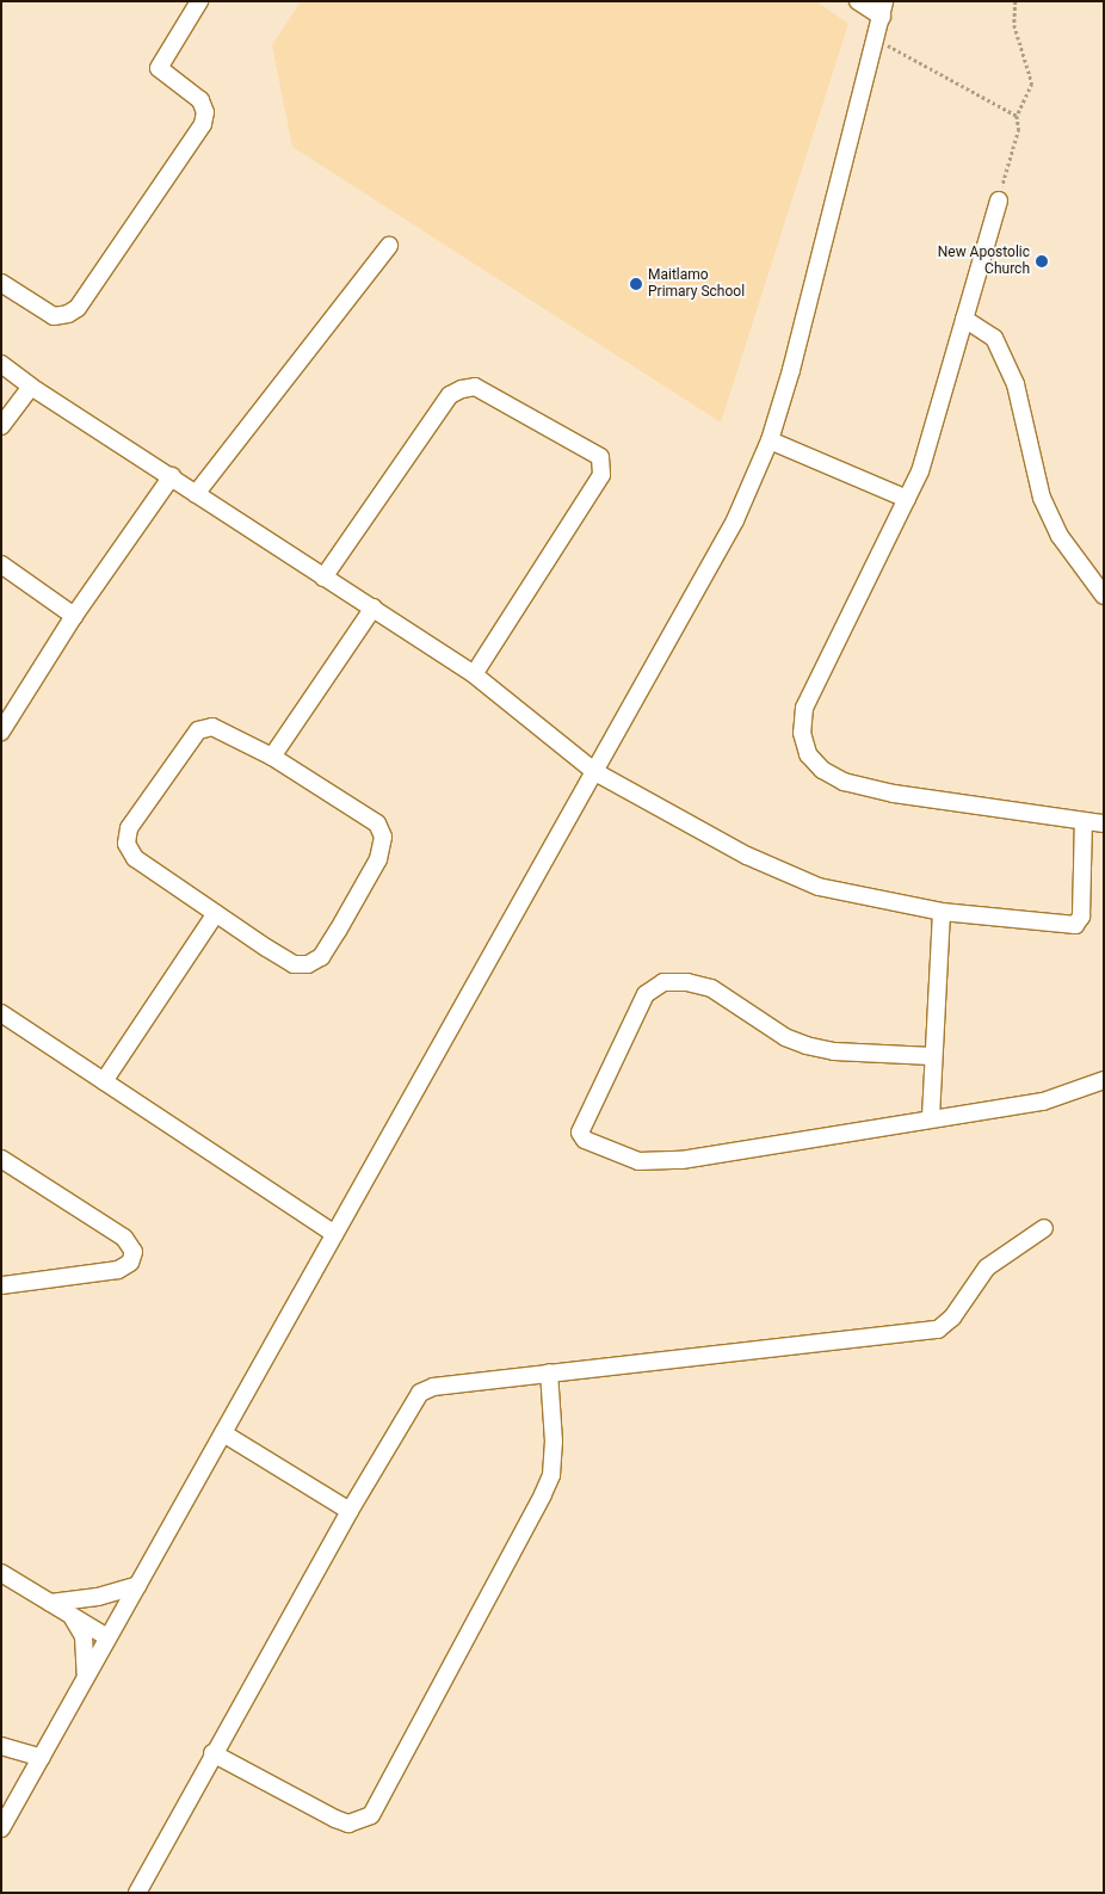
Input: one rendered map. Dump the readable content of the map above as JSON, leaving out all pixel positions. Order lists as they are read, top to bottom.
{
  "places": ["New Apostolic Church", "Maitlamo Primary School"]
}
